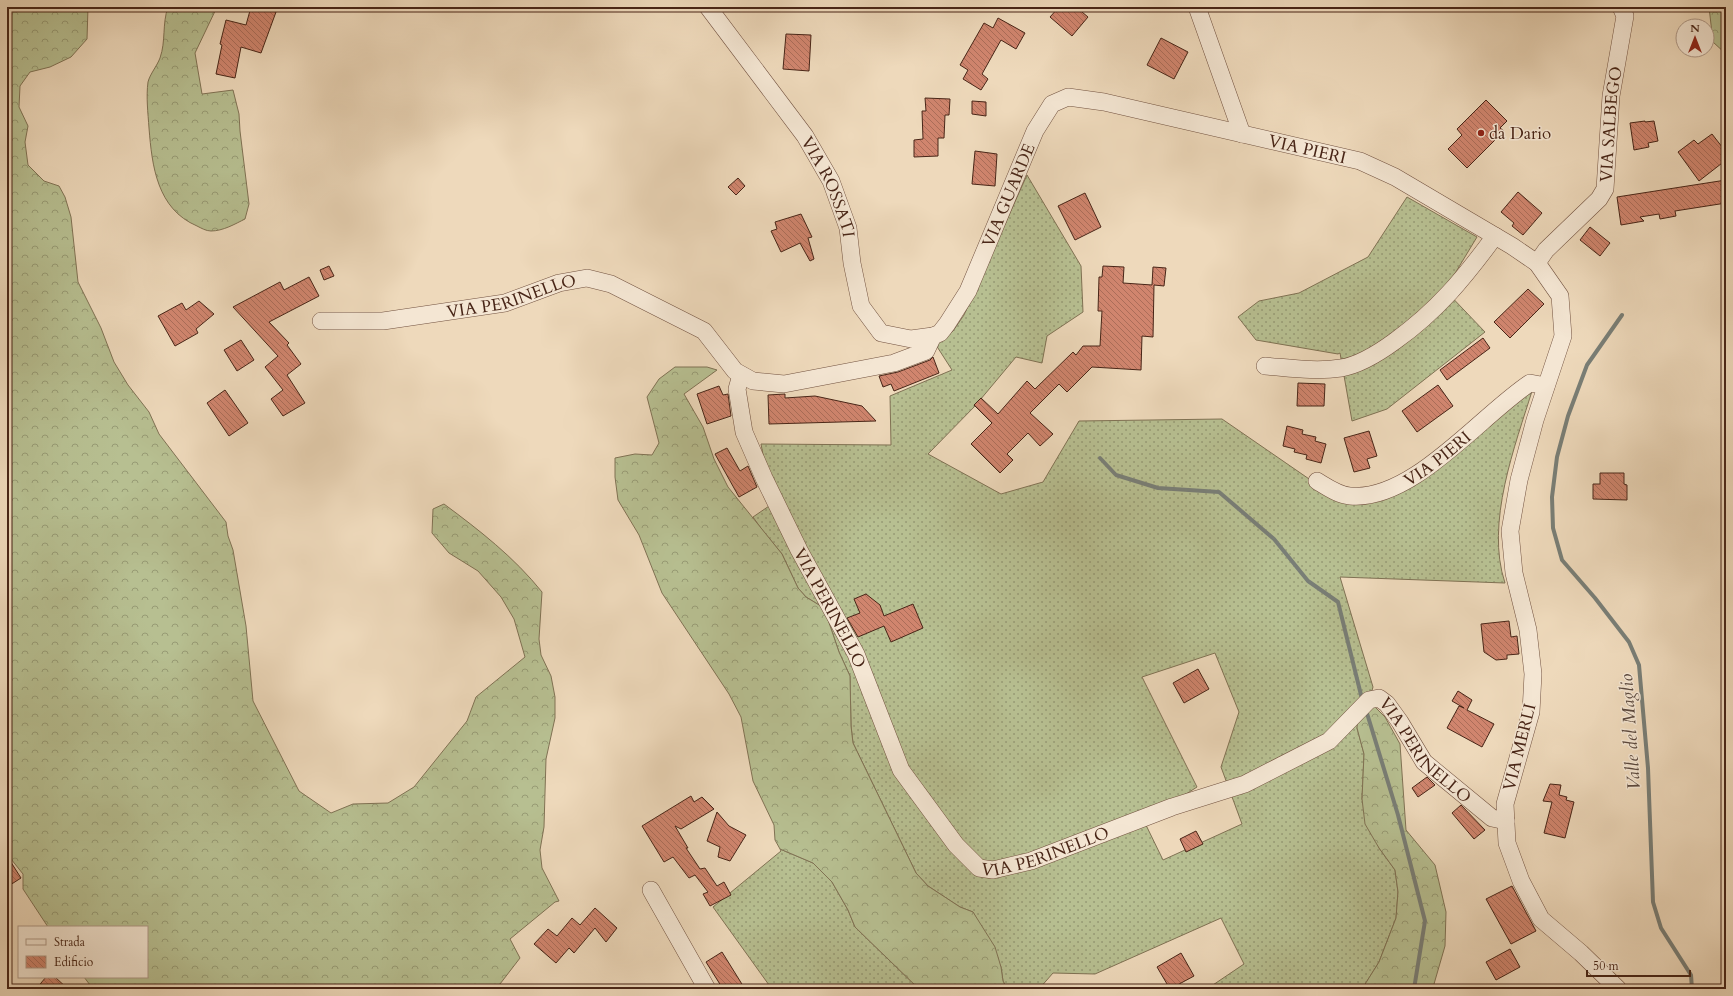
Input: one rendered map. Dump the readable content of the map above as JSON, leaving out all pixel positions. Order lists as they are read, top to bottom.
{
  "streets": {
    "street": [
      "VIA SALBEGO",
      "VIA PIERI",
      "VIA ROSSATI",
      "VIA GUARDE",
      "VIA PERINELLO",
      "VIA MERLI"
    ]
  },
  "crossings": [
    ["VIA SALBEGO", "VIA PIERI"],
    ["VIA PIERI", "VIA GUARDE"],
    ["VIA PIERI", "VIA MERLI"],
    ["VIA ROSSATI", "VIA GUARDE"],
    ["VIA ROSSATI", "VIA PERINELLO"],
    ["VIA GUARDE", "VIA PERINELLO"],
    ["VIA PERINELLO", "VIA MERLI"]
  ],
  "water": ["Valle del Maglio"],
  "places": ["da Dario"],
  "legend": ["Strada", "Edificio"],
  "scale_bar": "50 m",
  "north": "top"
}
